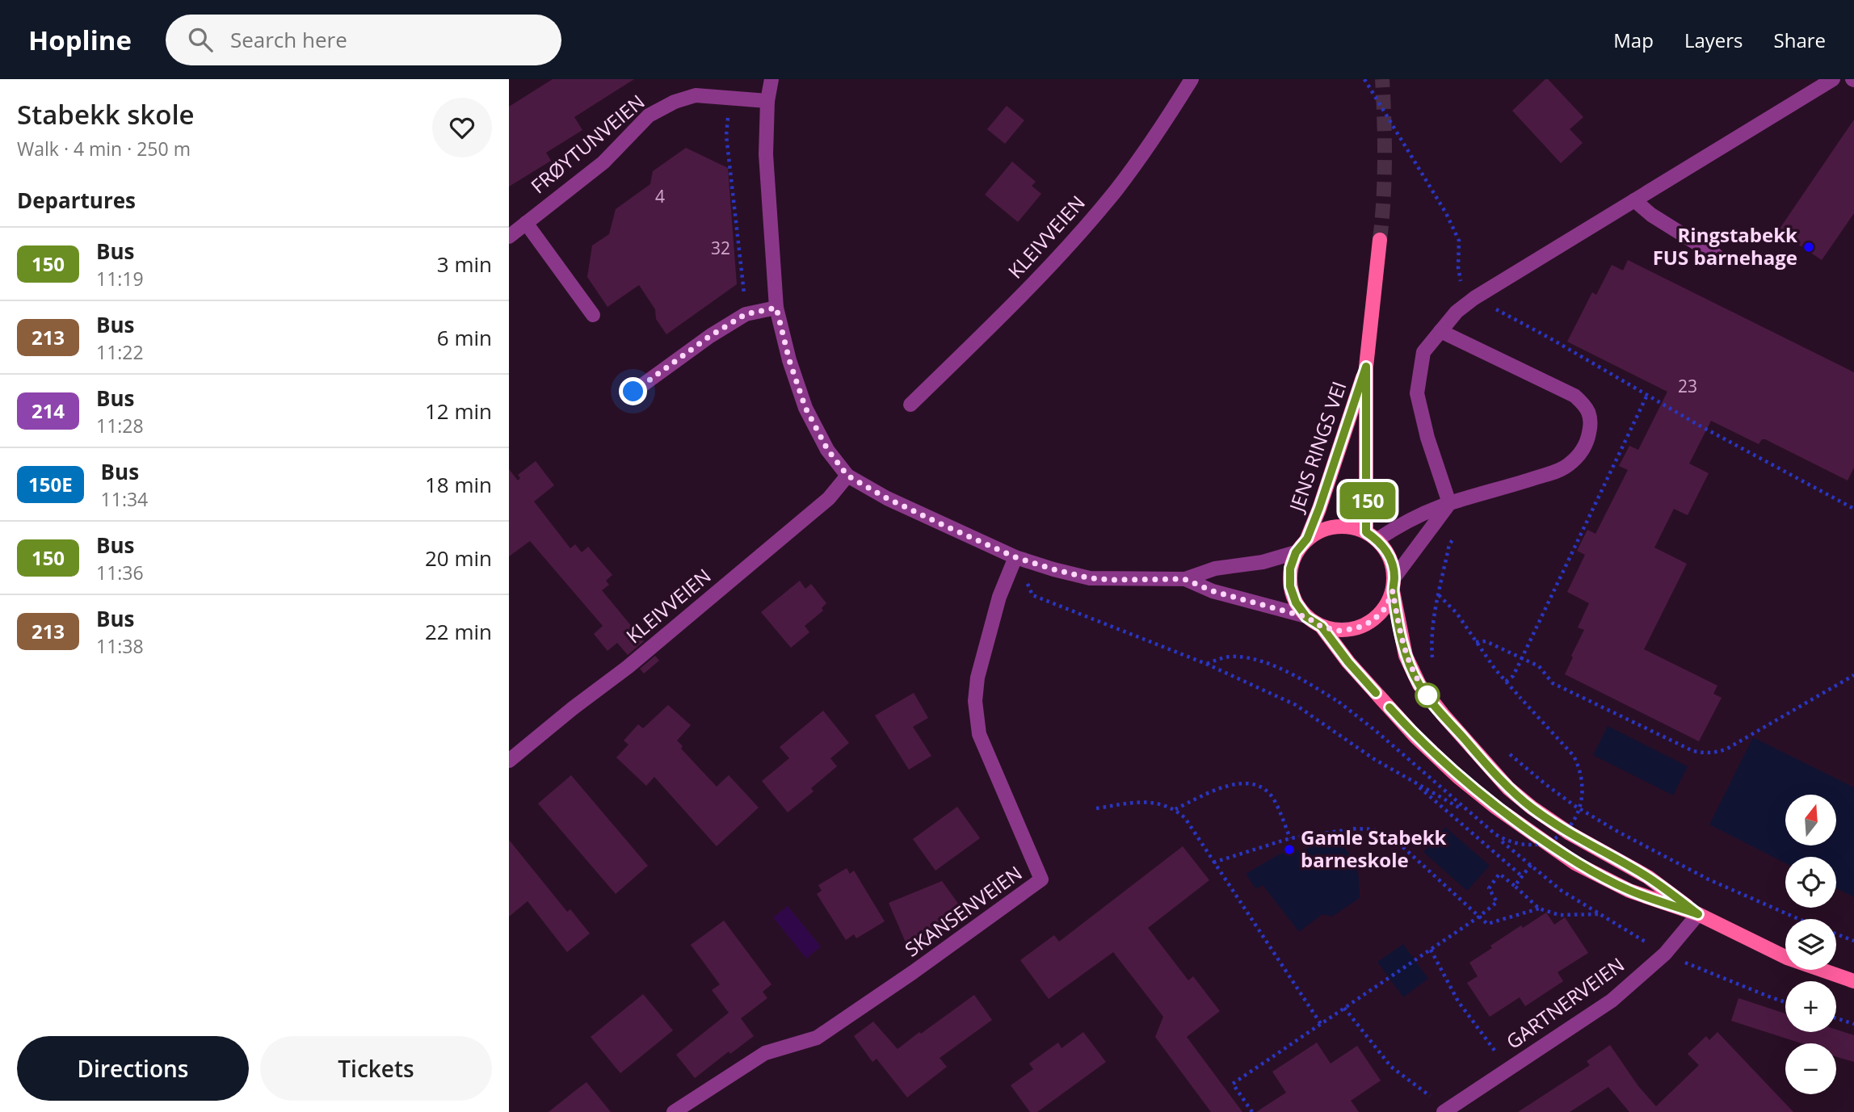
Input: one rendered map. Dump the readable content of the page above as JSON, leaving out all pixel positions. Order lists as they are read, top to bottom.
{
  "streets": {
    "main road": ["JENS RINGS VEI"],
    "street": [
      "FRØYTUNVEIEN",
      "KLEIVVEIEN",
      "SKANSENVEIEN",
      "GARTNERVEIEN"
    ]
  },
  "places": ["Ringstabekk FUS barnehage", "Gamle Stabekk barneskole"],
  "lines": ["bus line 150"],
  "house_numbers": ["4", "32", "23"],
  "north": "top",
  "page": {
    "header": "Hopline",
    "search": "Search here",
    "nav": ["Map", "Layers", "Share"],
    "heading": [
      ["Stabekk skole", "Walk · 4 min · 250 m"],
      "Departures"
    ],
    "on_map": "150",
    "list": [
      {
        "mark": "150",
        "name": "Bus",
        "note": "11:19",
        "value": "3 min"
      },
      {
        "mark": "213",
        "name": "Bus",
        "note": "11:22",
        "value": "6 min"
      },
      {
        "mark": "214",
        "name": "Bus",
        "note": "11:28",
        "value": "12 min"
      },
      {
        "mark": "150E",
        "name": "Bus",
        "note": "11:34",
        "value": "18 min"
      },
      {
        "mark": "150",
        "name": "Bus",
        "note": "11:36",
        "value": "20 min"
      },
      {
        "mark": "213",
        "name": "Bus",
        "note": "11:38",
        "value": "22 min"
      }
    ],
    "map_buttons": ["+", "−"],
    "buttons": ["Directions", "Tickets"]
  }
}
